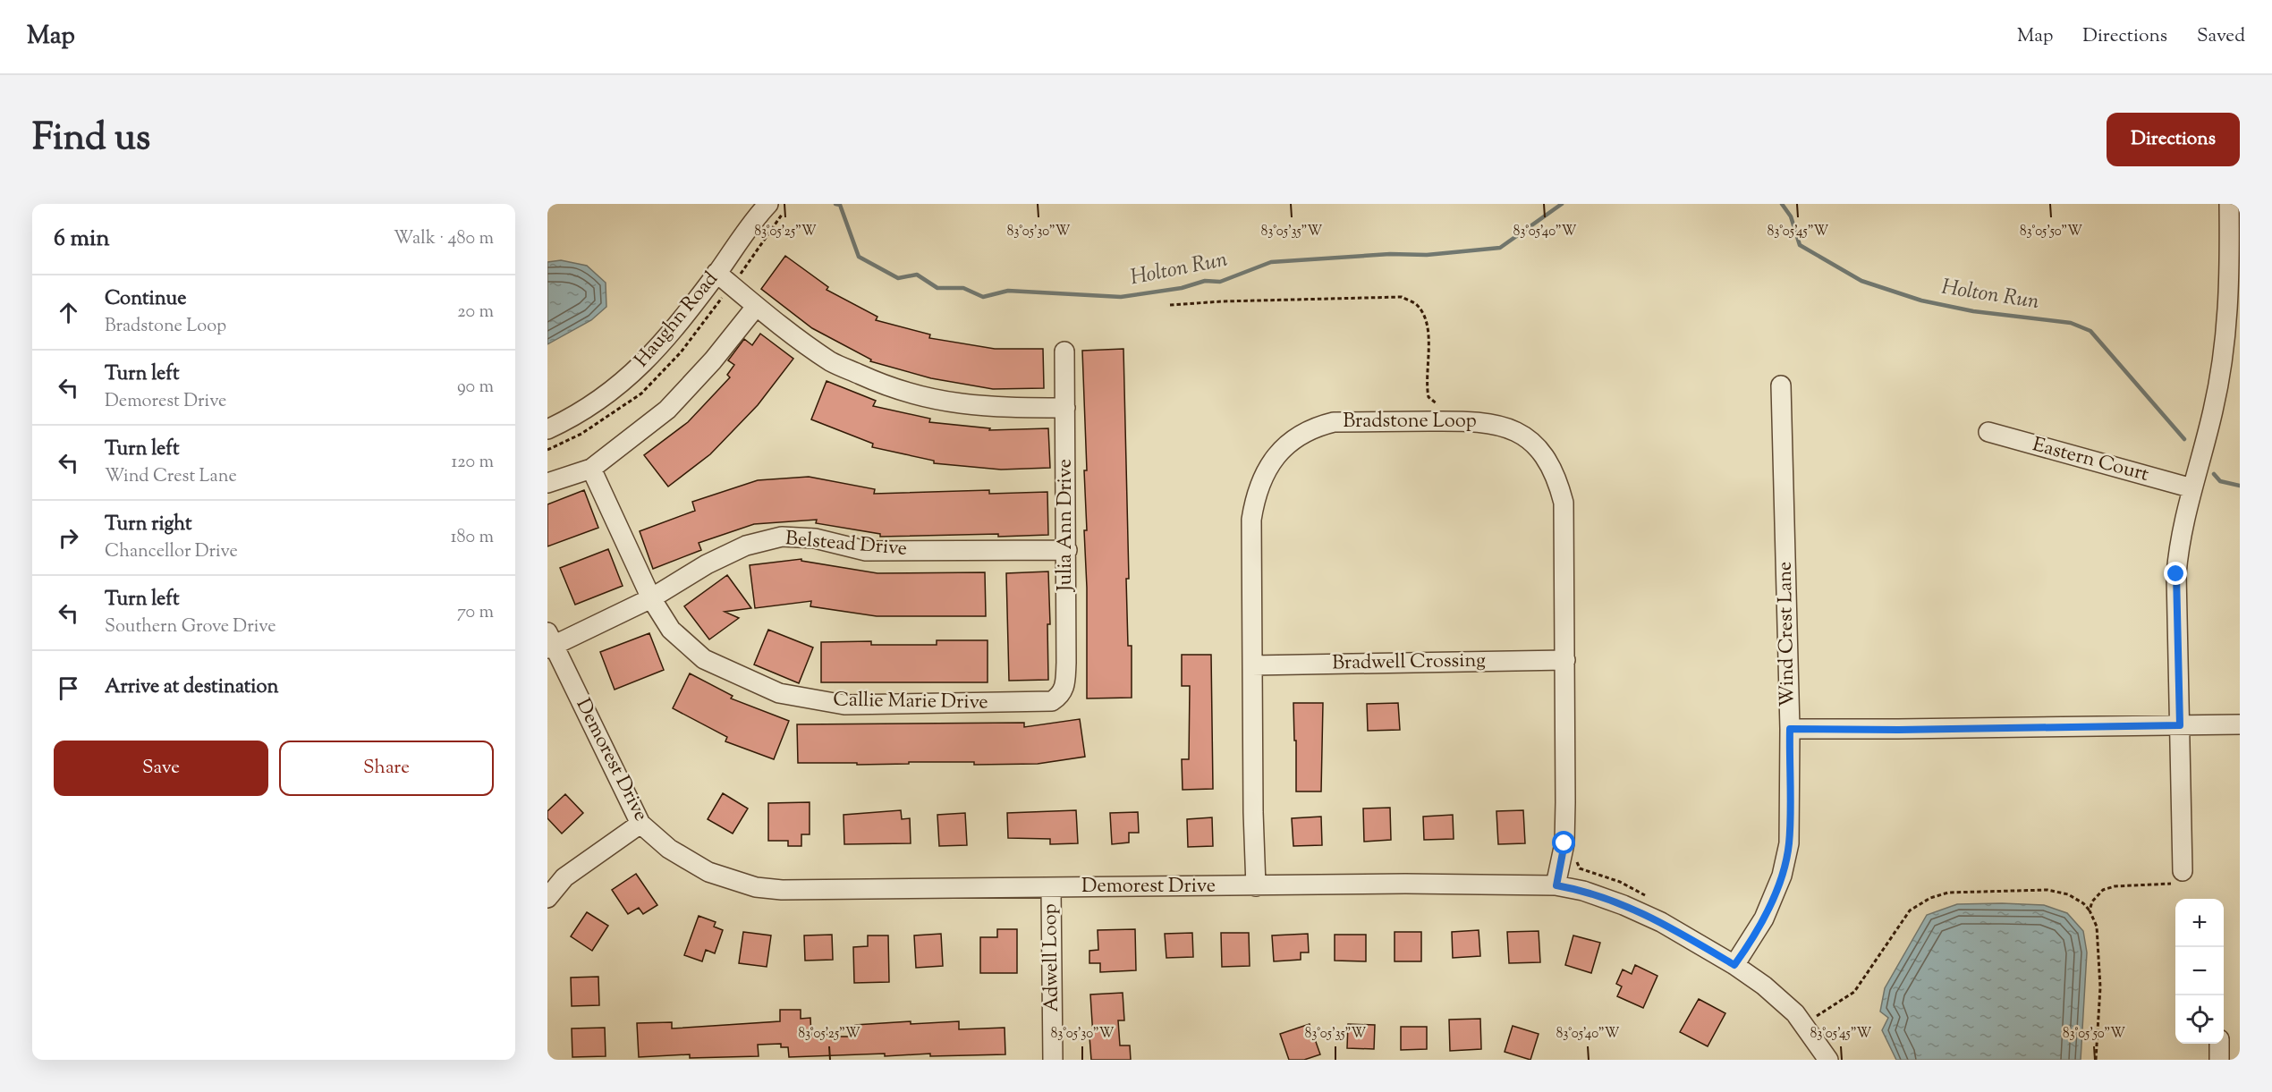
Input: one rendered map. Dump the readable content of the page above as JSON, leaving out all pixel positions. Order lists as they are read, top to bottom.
{
  "streets": {
    "street": [
      "Haughn Road",
      "Bradstone Loop",
      "Eastern Court",
      "Julia Ann Drive",
      "Belstead Drive",
      "Wind Crest Lane",
      "Bradwell Crossing",
      "Callie Marie Drive",
      "Demorest Drive",
      "Adwell Loop"
    ]
  },
  "crossings": [
    ["Bradstone Loop", "Bradwell Crossing"],
    ["Bradstone Loop", "Demorest Drive"],
    ["Julia Ann Drive", "Belstead Drive"],
    ["Julia Ann Drive", "Callie Marie Drive"],
    ["Belstead Drive", "Callie Marie Drive"],
    ["Belstead Drive", "Demorest Drive"],
    ["Wind Crest Lane", "Demorest Drive"],
    ["Demorest Drive", "Adwell Loop"]
  ],
  "water": ["Holton Run"],
  "page": {
    "header": "Map",
    "nav": ["Map", "Directions", "Saved"],
    "title": "Find us",
    "buttons": [
      "Directions",
      ["Save", "Share"]
    ],
    "heading": ["6 min", "Walk · 480 m"],
    "list": [
      ["Continue", "Bradstone Loop", "20 m"],
      ["Turn left", "Demorest Drive", "90 m"],
      ["Turn left", "Wind Crest Lane", "120 m"],
      ["Turn right", "Chancellor Drive", "180 m"],
      ["Turn left", "Southern Grove Drive", "70 m"],
      "Arrive at destination"
    ],
    "map_buttons": ["+", "−"]
  },
  "coordinates": [
    "83°05'25\"W",
    "83°05'30\"W",
    "83°05'35\"W",
    "83°05'40\"W",
    "83°05'45\"W",
    "83°05'50\"W"
  ]
}
